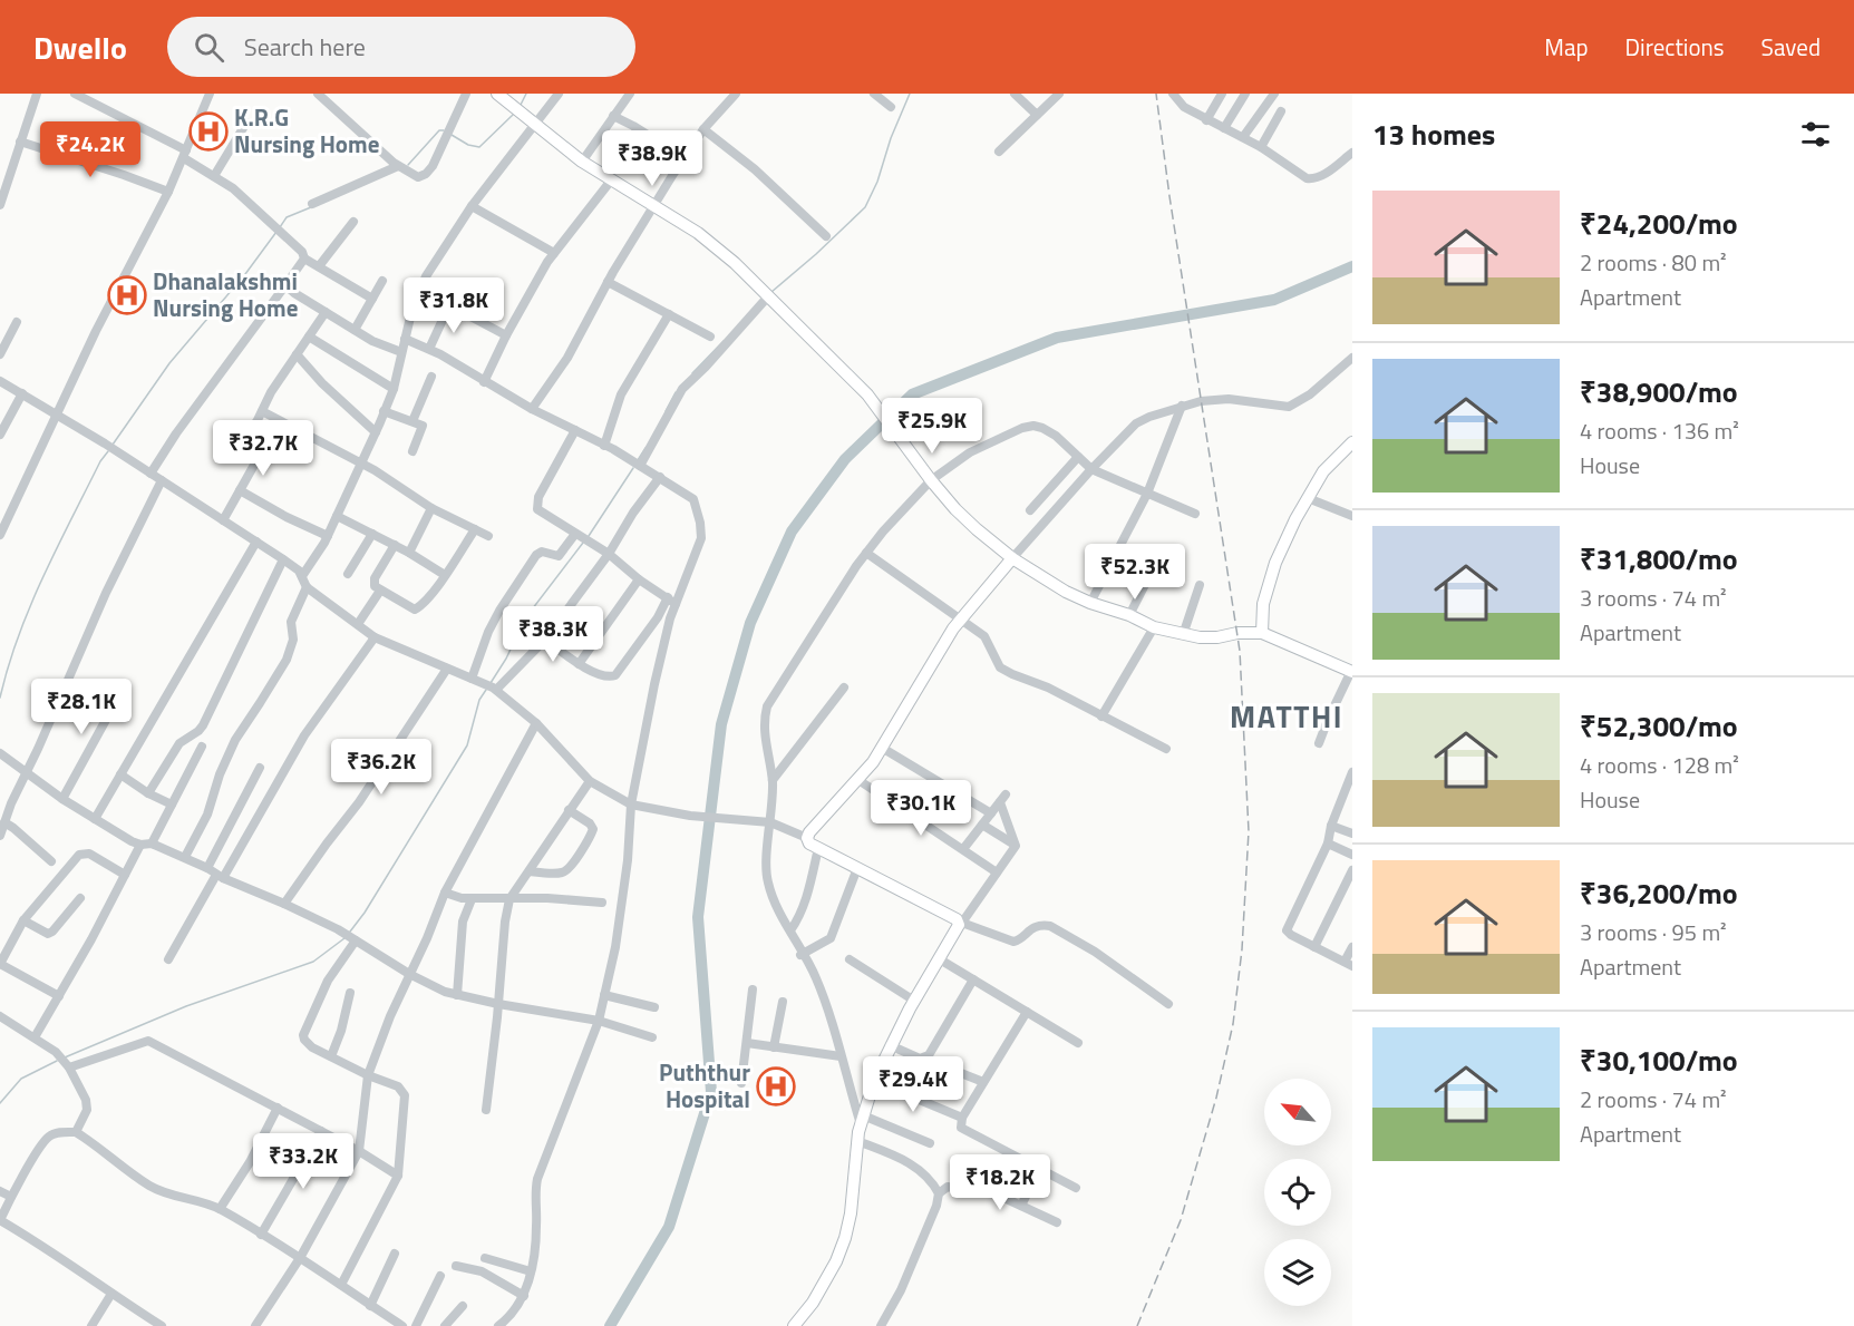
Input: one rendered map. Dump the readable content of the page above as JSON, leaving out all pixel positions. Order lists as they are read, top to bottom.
{
  "districts": ["MATTHI"],
  "places": {
    "hospital": ["K.R.G Nursing Home", "Dhanalakshmi Nursing Home", "Puththur Hospital"]
  },
  "north": "top left",
  "page": {
    "header": "Dwello",
    "search": "Search here",
    "nav": ["Map", "Directions", "Saved"],
    "heading": "13 homes",
    "price": [
      "₹24.2K",
      "₹38.9K",
      "₹31.8K",
      "₹25.9K",
      "₹32.7K",
      "₹52.3K",
      "₹38.3K",
      "₹28.1K",
      "₹36.2K",
      "₹30.1K",
      "₹29.4K",
      "₹33.2K",
      "₹18.2K"
    ],
    "list": [
      {
        "name": "₹24,200/mo",
        "note": "2 rooms · 80 m² · Apartment"
      },
      {
        "name": "₹38,900/mo",
        "note": "4 rooms · 136 m² · House"
      },
      {
        "name": "₹31,800/mo",
        "note": "3 rooms · 74 m² · Apartment"
      },
      {
        "name": "₹52,300/mo",
        "note": "4 rooms · 128 m² · House"
      },
      {
        "name": "₹36,200/mo",
        "note": "3 rooms · 95 m² · Apartment"
      },
      {
        "name": "₹30,100/mo",
        "note": "2 rooms · 74 m² · Apartment"
      }
    ]
  }
}
